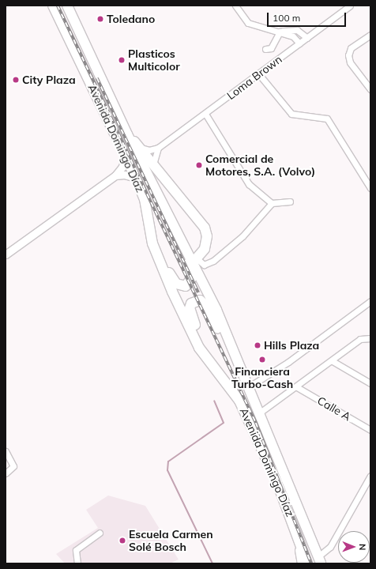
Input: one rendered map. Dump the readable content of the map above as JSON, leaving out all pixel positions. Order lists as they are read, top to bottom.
{
  "streets": {
    "main road": ["Avenida Domingo Díaz"],
    "street": ["Loma Brown", "Calle A"]
  },
  "places": [
    "Toledano",
    "Plasticos Multicolor",
    "City Plaza",
    "Comercial de Motores, S.A. (Volvo)",
    "Hills Plaza",
    "Financiera Turbo-Cash",
    "Escuela Carmen Solé Bosch"
  ],
  "scale_bar": "100 m",
  "north": "right"
}
